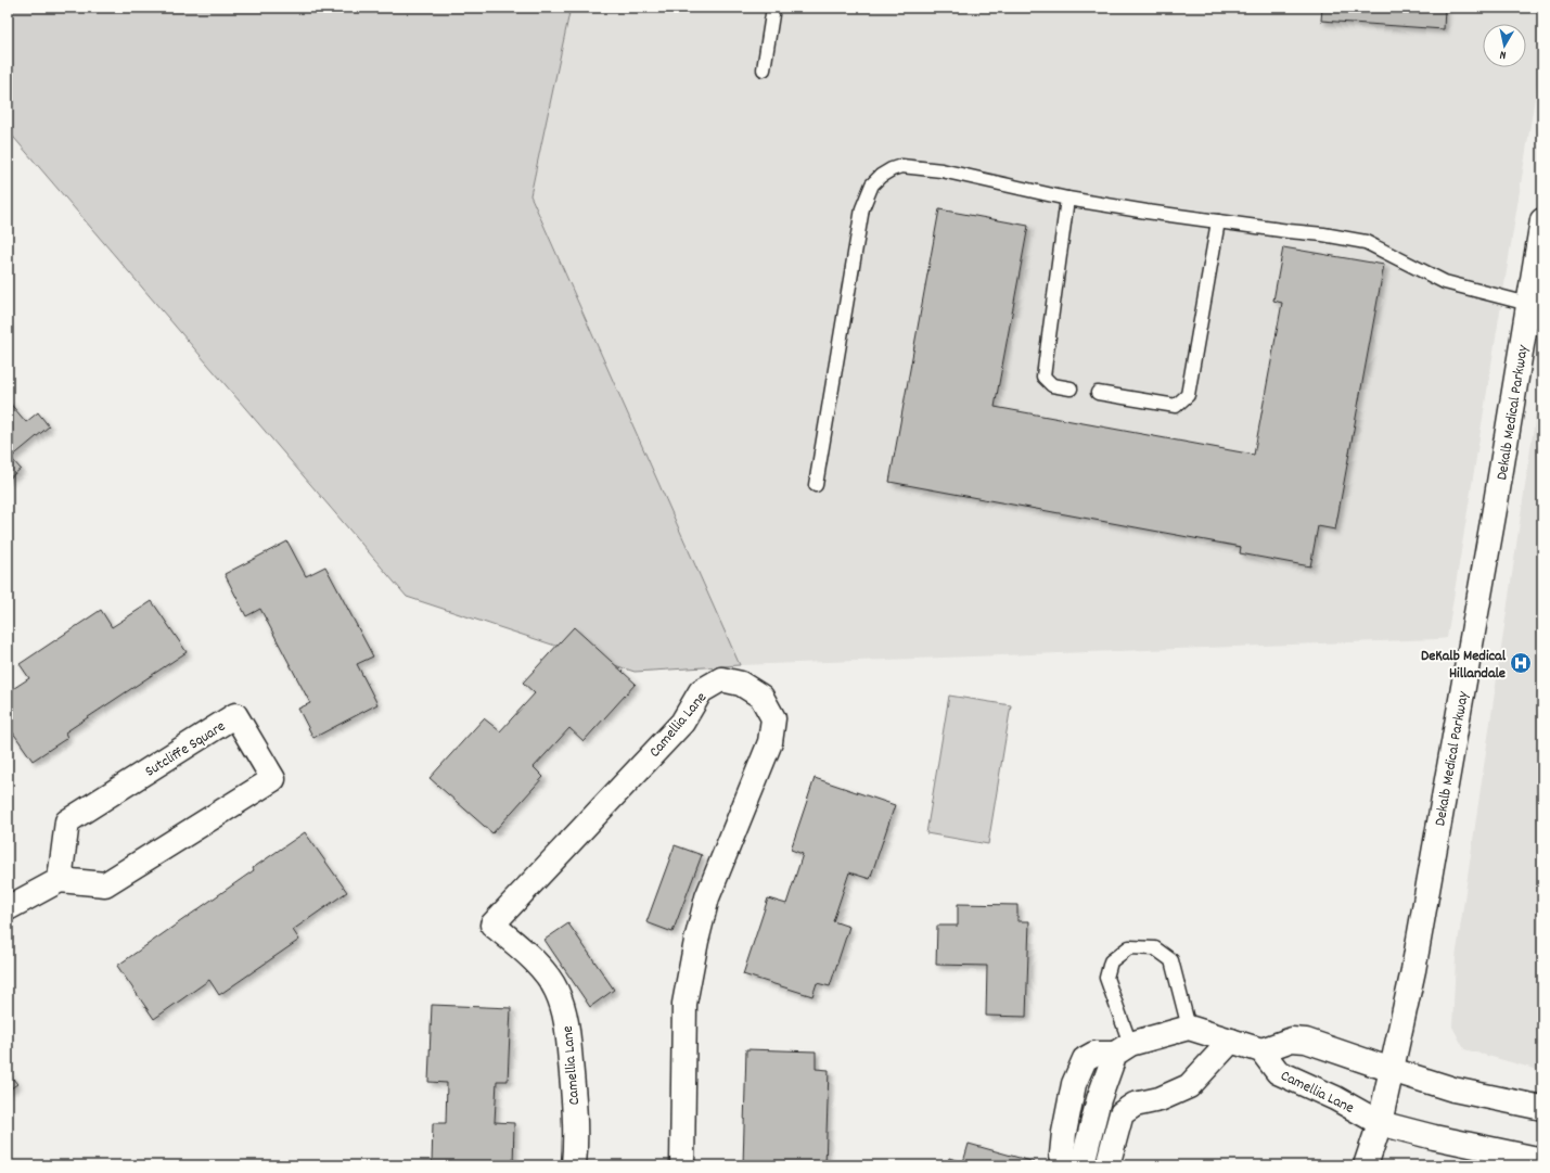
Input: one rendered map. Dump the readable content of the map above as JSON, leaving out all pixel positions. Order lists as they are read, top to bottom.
{
  "streets": {
    "street": ["Dekalb Medical Parkway", "Camellia Lane", "Sutcliffe Square"]
  },
  "crossings": [
    ["Dekalb Medical Parkway", "Camellia Lane"]
  ],
  "places": {
    "hospital": ["DeKalb Medical Hillandale"]
  },
  "north": "bottom"
}
